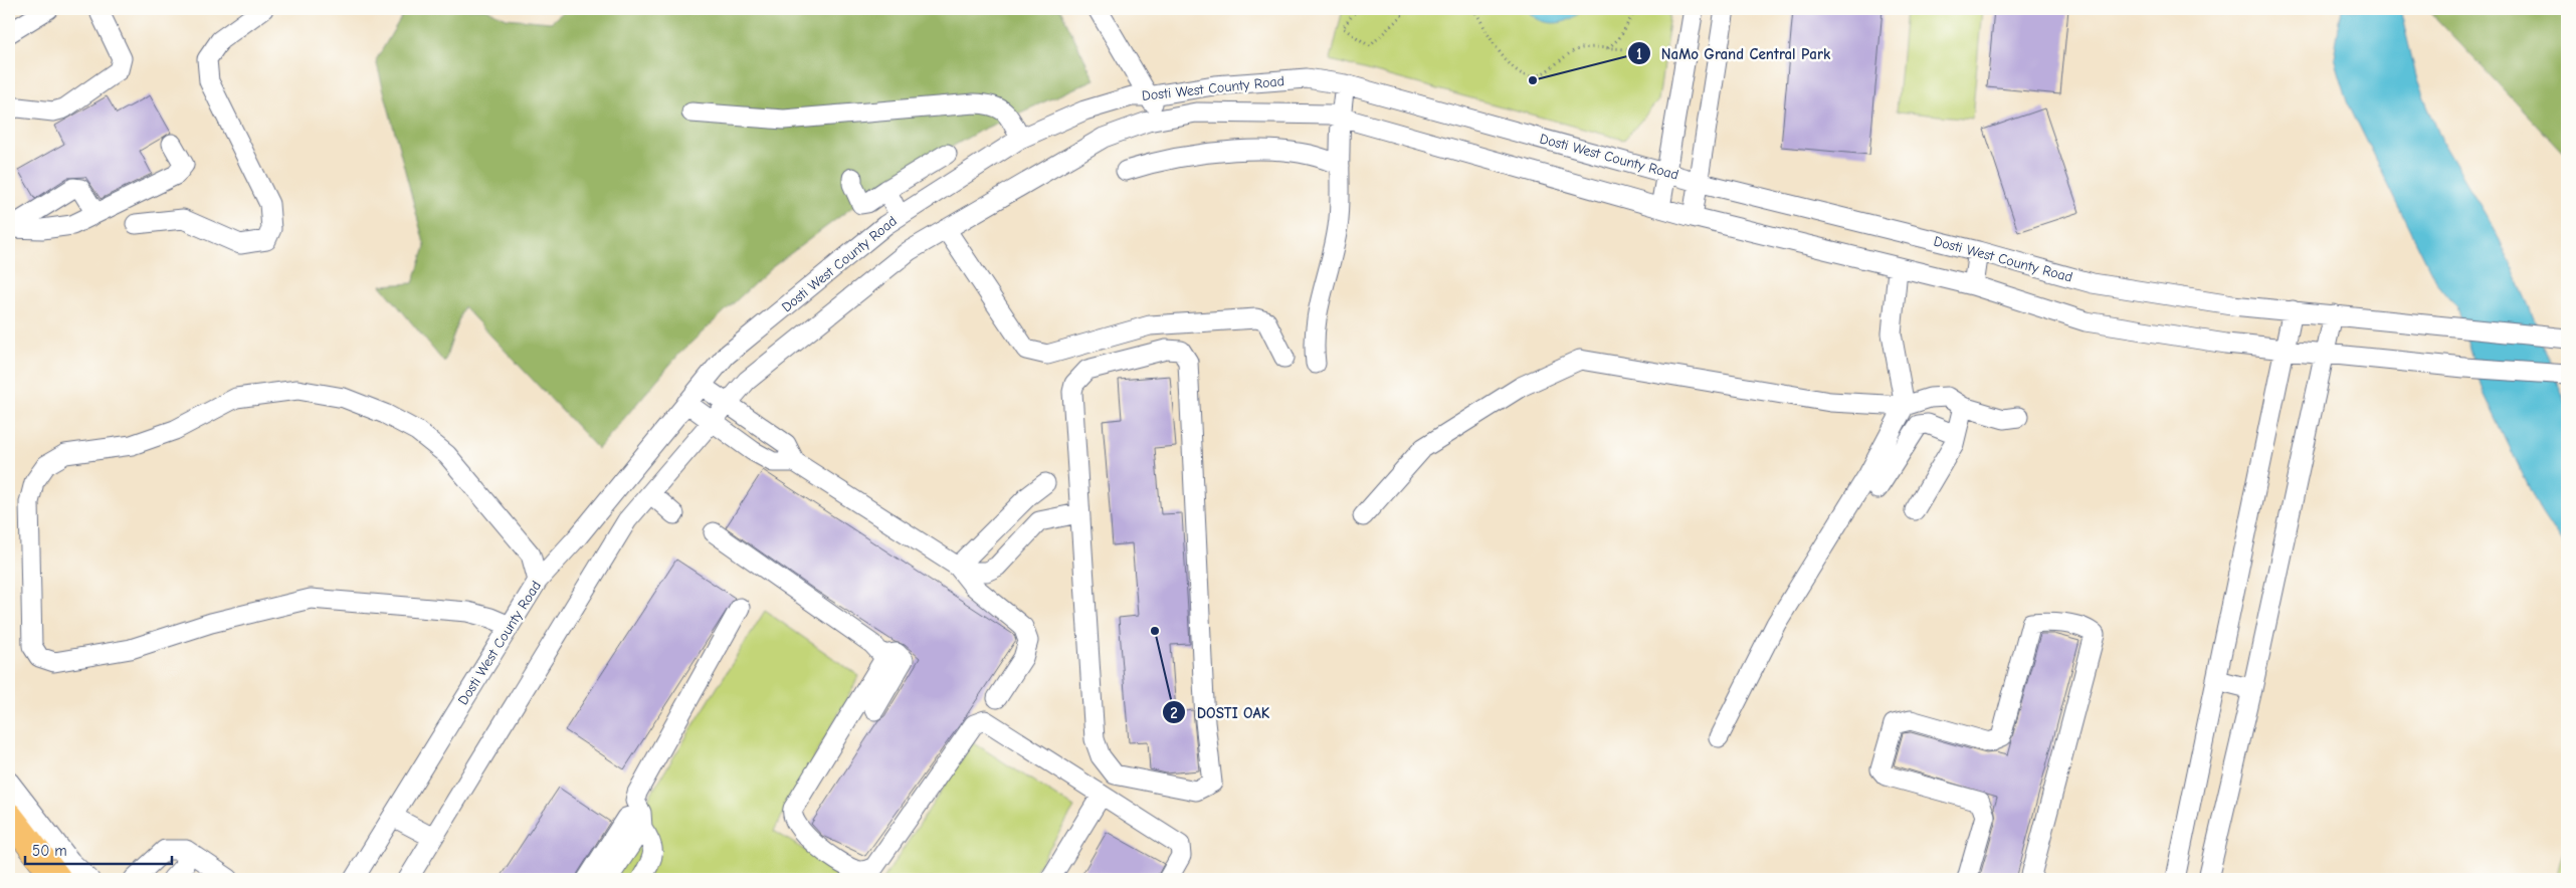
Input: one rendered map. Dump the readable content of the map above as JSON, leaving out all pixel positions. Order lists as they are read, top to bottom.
{
  "streets": {
    "street": ["Dosti West County Road"]
  },
  "places": ["NaMo Grand Central Park", "DOSTI OAK"],
  "scale_bar": "50 m"
}
